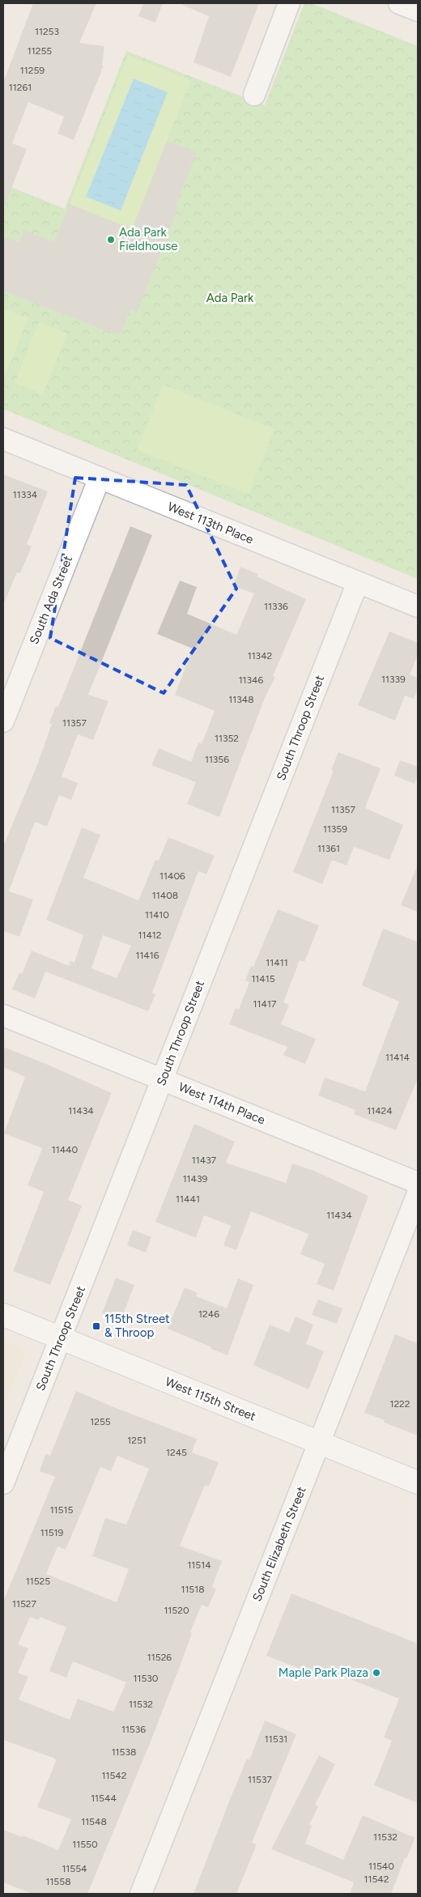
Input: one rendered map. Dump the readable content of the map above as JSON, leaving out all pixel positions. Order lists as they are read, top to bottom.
{
  "streets": {
    "street": [
      "West 113th Place",
      "South Ada Street",
      "South Throop Street",
      "West 114th Place",
      "West 115th Street",
      "South Elizabeth Street"
    ]
  },
  "crossings": [
    ["West 113th Place", "South Ada Street"],
    ["West 113th Place", "South Throop Street"],
    ["South Throop Street", "West 114th Place"],
    ["South Throop Street", "West 115th Street"],
    ["West 115th Street", "South Elizabeth Street"]
  ],
  "parks": ["Ada Park"],
  "places": {
    "other": ["Ada Park Fieldhouse", "Maple Park Plaza"],
    "transit": ["115th Street & Throop"]
  },
  "house_numbers": [
    "11253",
    "11255",
    "11259",
    "11261",
    "11334",
    "11336",
    "11342",
    "11339",
    "11346",
    "11348",
    "11357",
    "11352",
    "11356",
    "11357",
    "11359",
    "11361",
    "11406",
    "11408",
    "11410",
    "11412",
    "11416",
    "11411",
    "11415",
    "11417",
    "11414",
    "11434",
    "11424",
    "11440",
    "11437",
    "11439",
    "11441",
    "11434",
    "1246",
    "1222",
    "1255",
    "1251",
    "1245",
    "11515",
    "11519",
    "11514",
    "11525",
    "11518",
    "11527",
    "11520",
    "11526",
    "11530",
    "11532",
    "11536",
    "11531",
    "11538",
    "11542",
    "11537",
    "11544",
    "11548",
    "11532",
    "11550",
    "11540",
    "11554",
    "11542",
    "11558"
  ]
}
